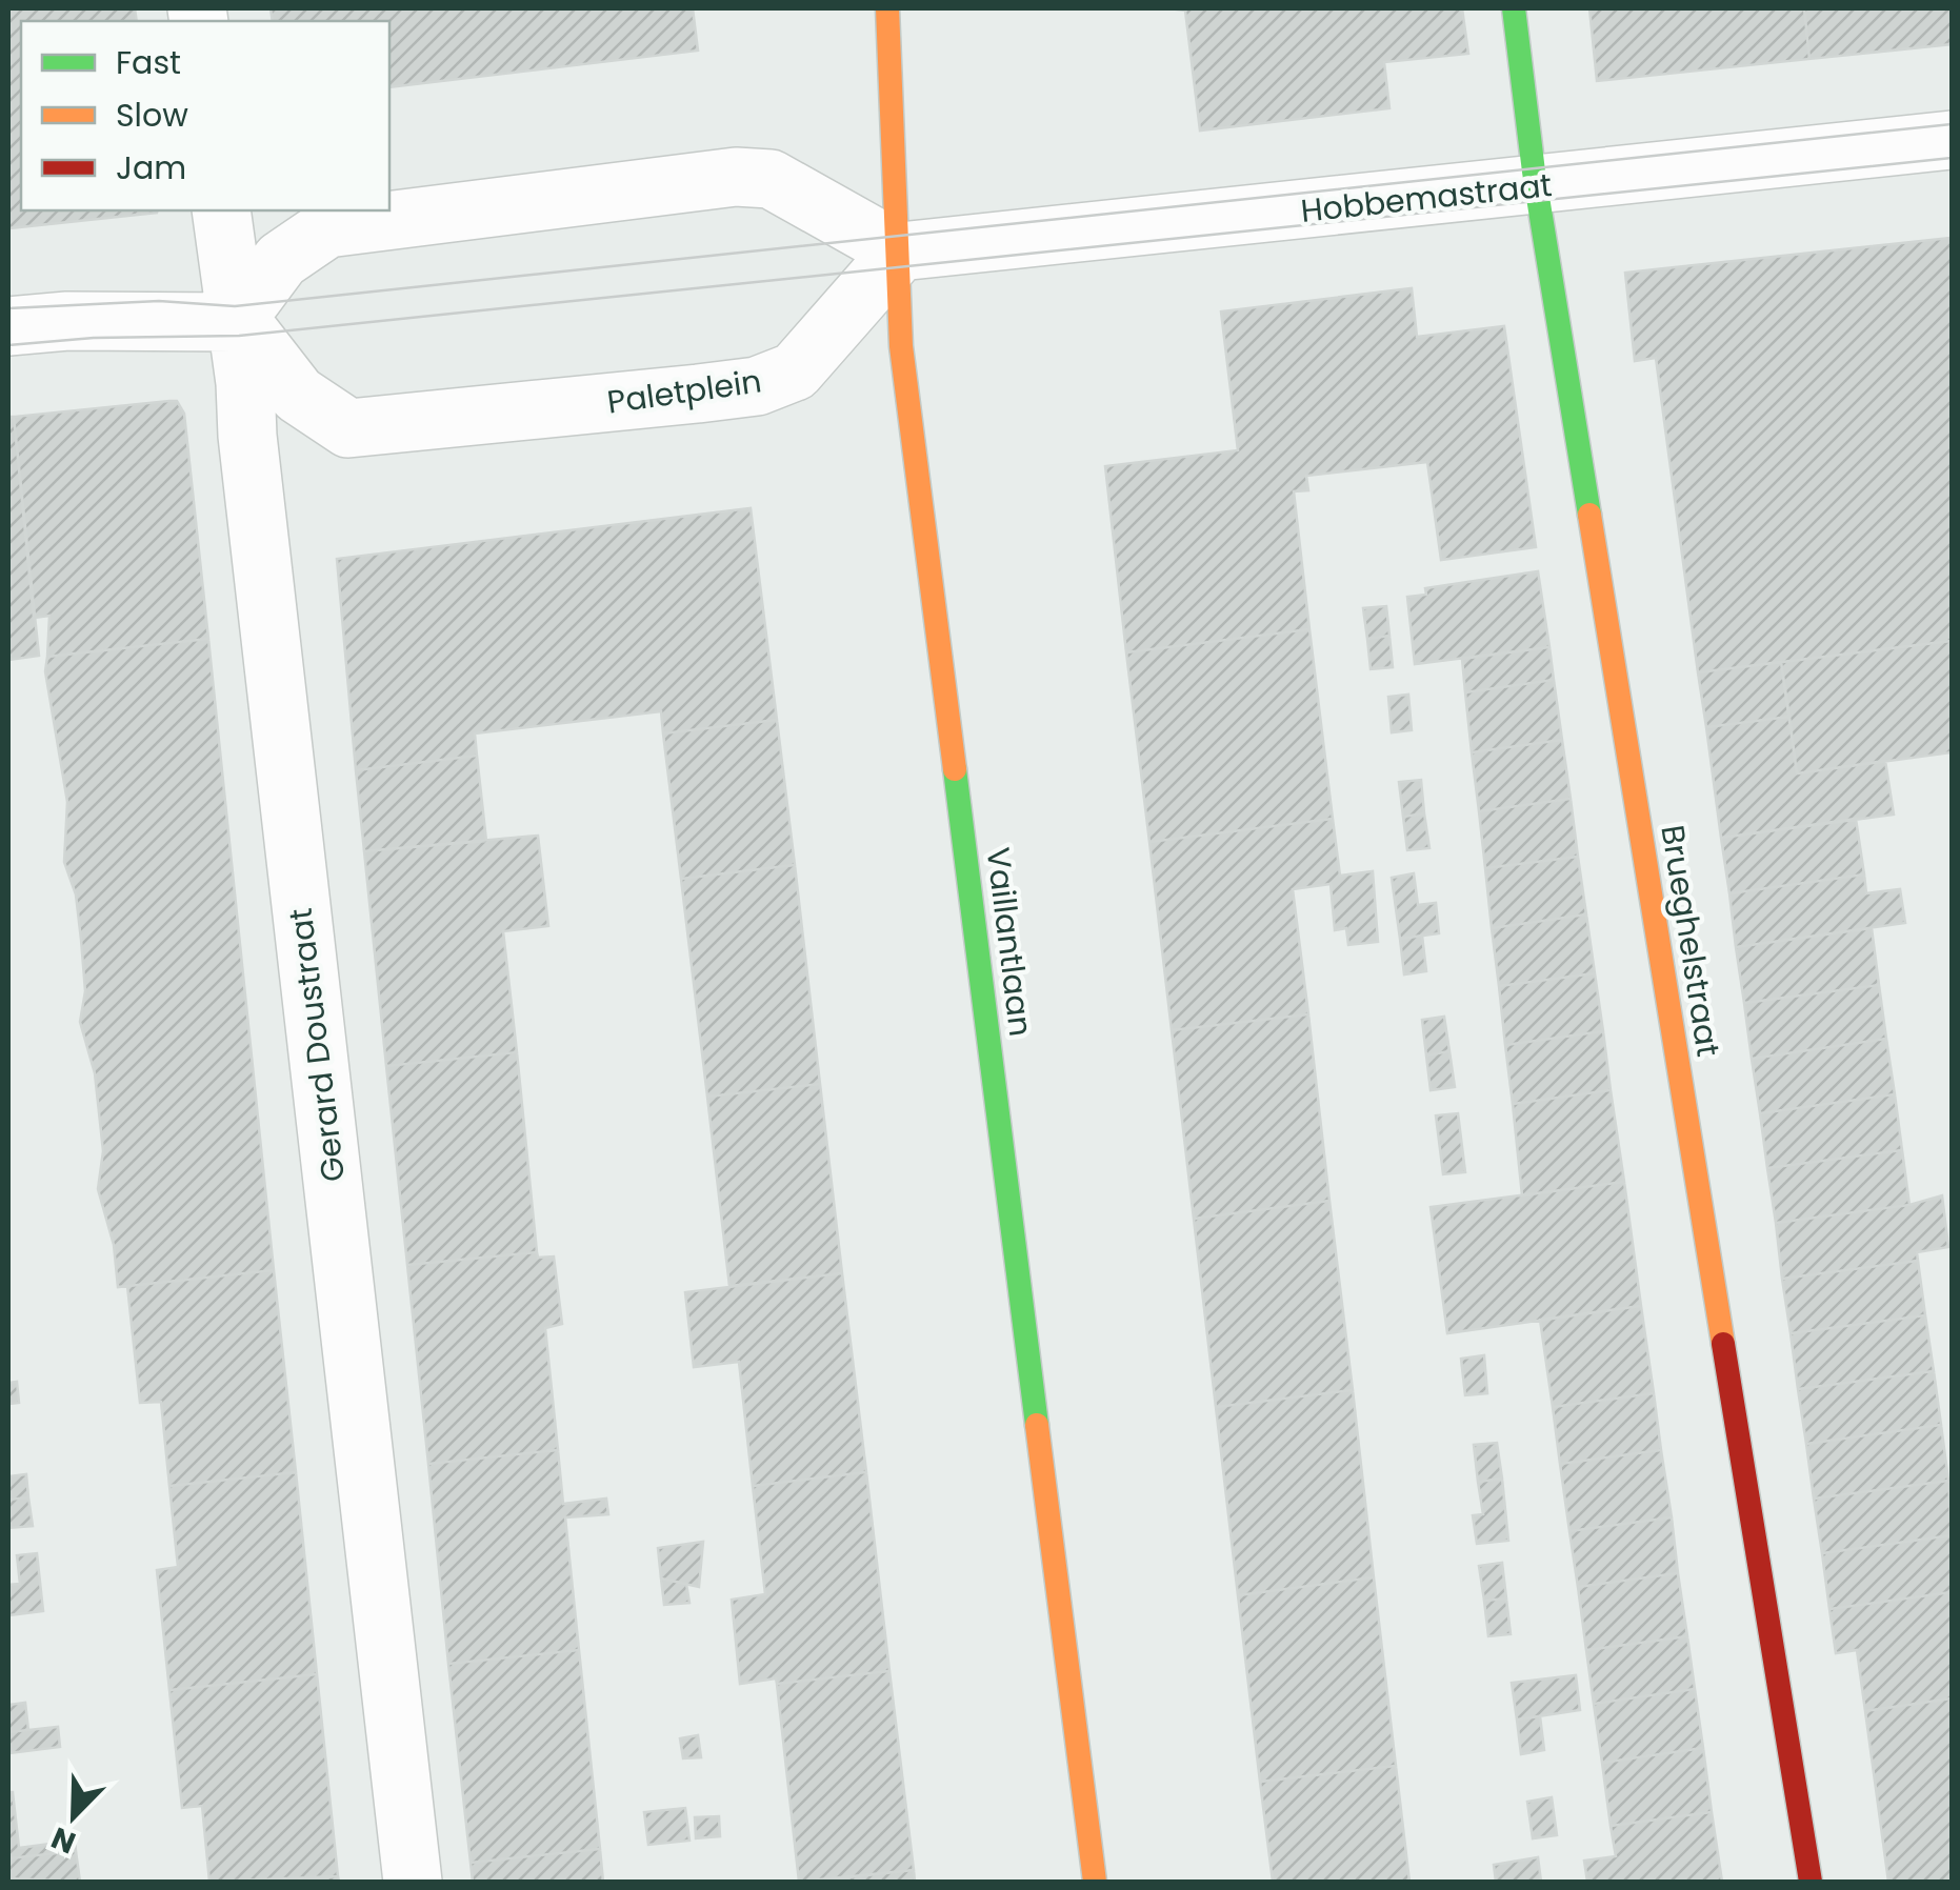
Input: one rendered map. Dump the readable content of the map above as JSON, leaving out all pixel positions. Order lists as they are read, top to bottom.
{
  "streets": {
    "main road": ["Brueghelstraat", "Vaillantlaan"],
    "street": ["Hobbemastraat", "Paletplein", "Gerard Doustraat"]
  },
  "crossings": [
    ["Hobbemastraat", "Paletplein"],
    ["Hobbemastraat", "Brueghelstraat"],
    ["Hobbemastraat", "Vaillantlaan"],
    ["Paletplein", "Vaillantlaan"],
    ["Paletplein", "Gerard Doustraat"]
  ],
  "legend": ["Fast", "Slow", "Jam"],
  "north": "bottom left"
}
